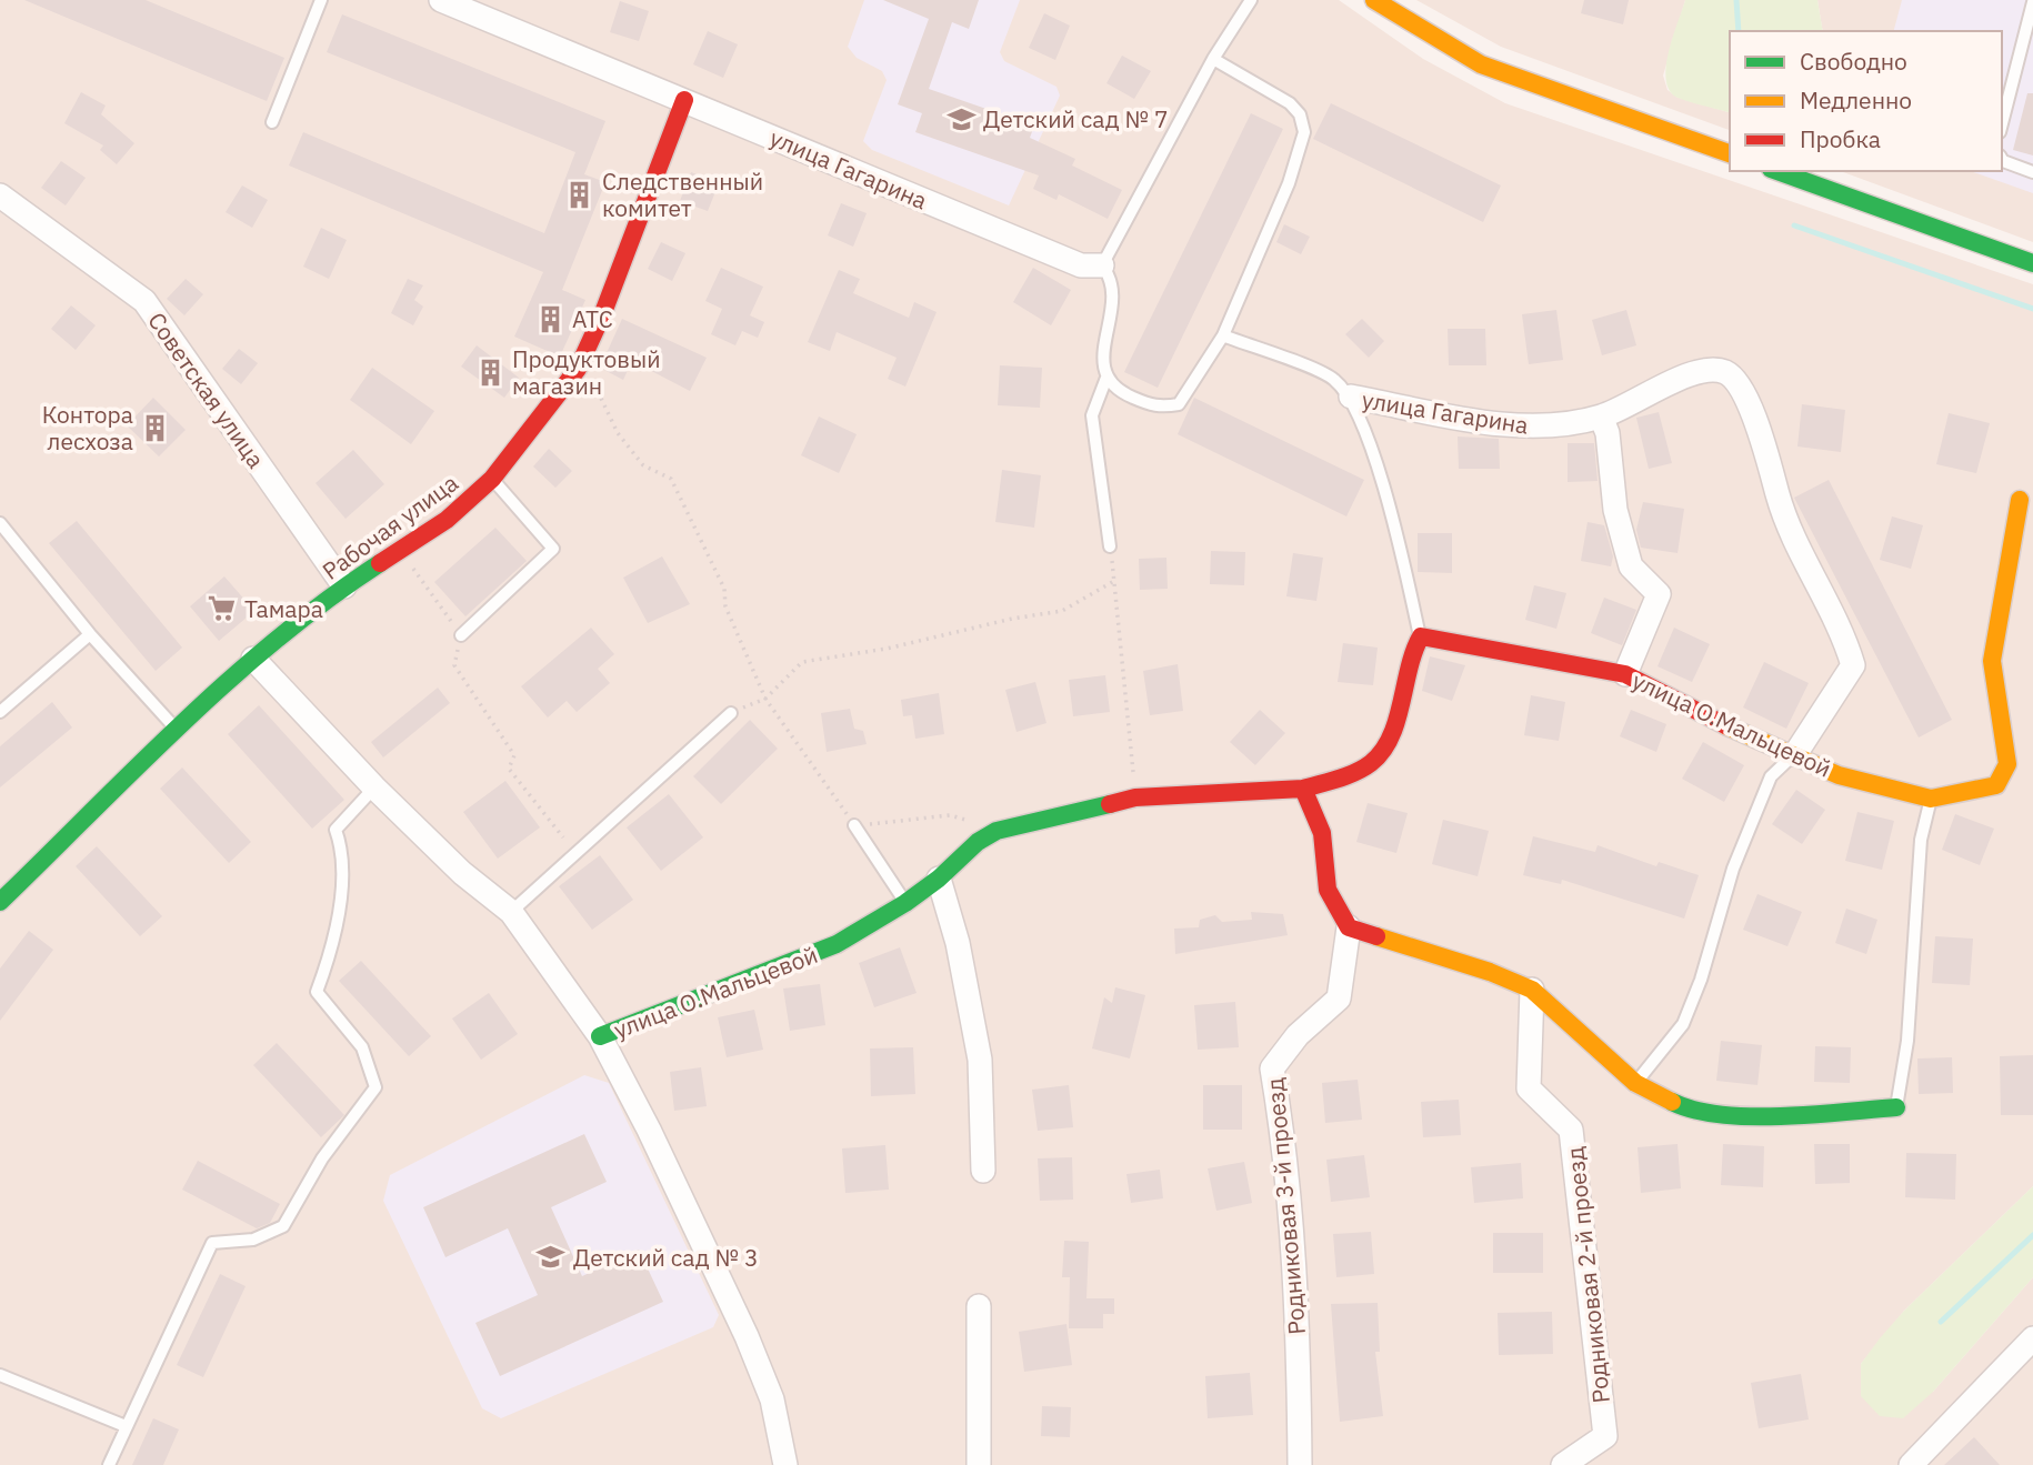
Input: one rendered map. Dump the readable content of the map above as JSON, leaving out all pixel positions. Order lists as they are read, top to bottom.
{
  "streets": {
    "street": [
      "улица Гагарина",
      "Советская улица",
      "Рабочая улица",
      "улица О.Мальцевой",
      "Родниковая 3-й проезд",
      "Родниковая 2-й проезд"
    ]
  },
  "crossings": [
    ["улица Гагарина", "Рабочая улица"],
    ["улица Гагарина", "улица О.Мальцевой"],
    ["Советская улица", "Рабочая улица"],
    ["Рабочая улица", "улица О.Мальцевой"]
  ],
  "places": {
    "school or university": ["Детский сад № 7", "Детский сад № 3"],
    "building": [
      "Следственный комитет",
      "АТС",
      "Продуктовый магазин",
      "Контора лесхоза"
    ],
    "supermarket": ["Тамара"]
  },
  "legend": ["Свободно", "Медленно", "Пробка"]
}
